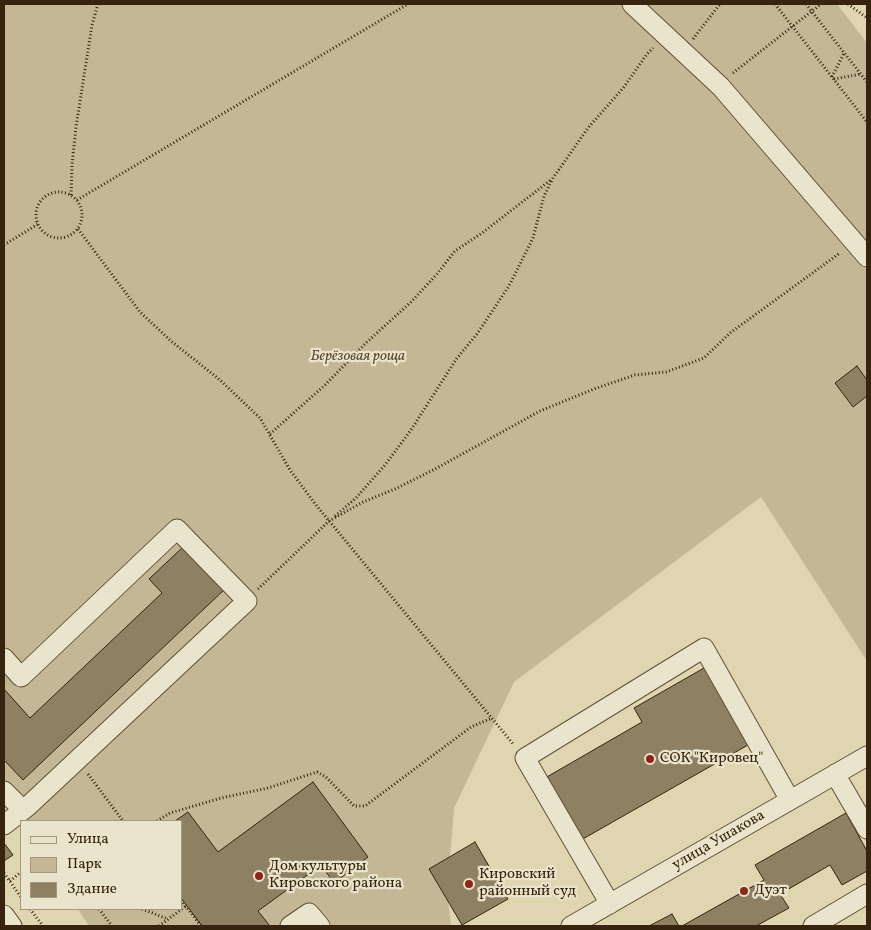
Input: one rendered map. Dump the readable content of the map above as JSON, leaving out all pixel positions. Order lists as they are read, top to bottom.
{
  "streets": {
    "street": ["улица Ушакова"]
  },
  "parks": ["Берёзовая роща"],
  "places": [
    "СОК \"Кировец\"",
    "Дом культуры Кировского района",
    "Кировский районный суд",
    "Дуэт"
  ],
  "legend": ["Улица", "Парк", "Здание"]
}
